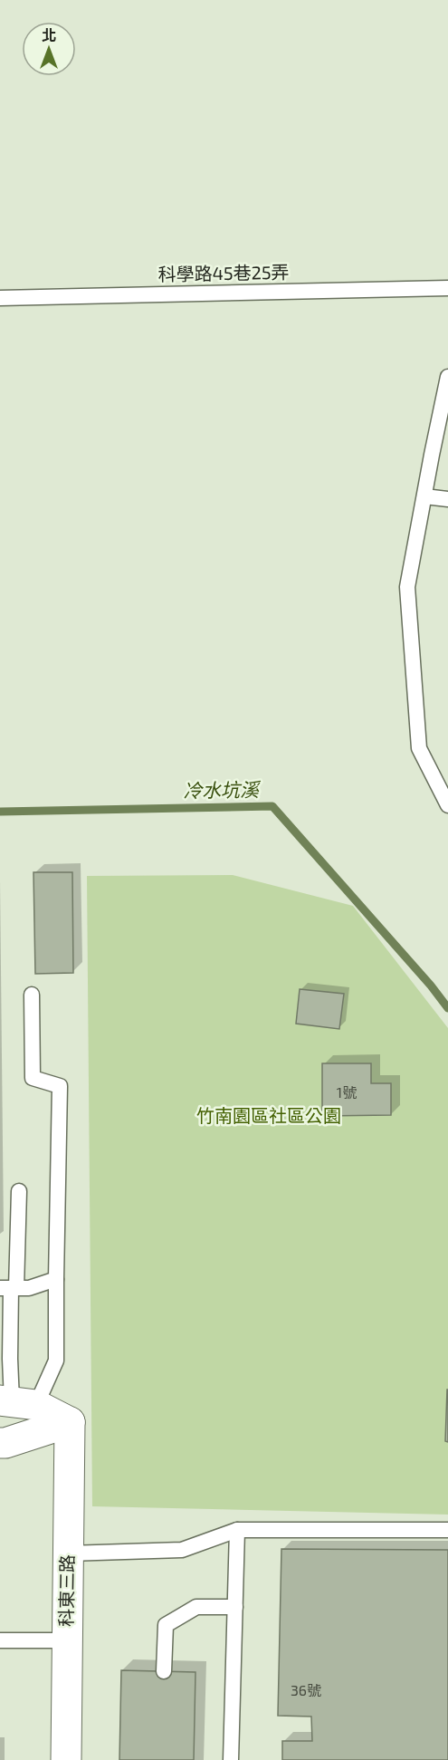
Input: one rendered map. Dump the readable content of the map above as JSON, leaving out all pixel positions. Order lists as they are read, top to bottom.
{
  "streets": {
    "street": ["科東三路"],
    "lane": ["科學路45巷25弄"]
  },
  "water": ["冷水坑溪"],
  "parks": ["竹南園區社區公園"],
  "house_numbers": ["1號", "36號"],
  "north": "top"
}
